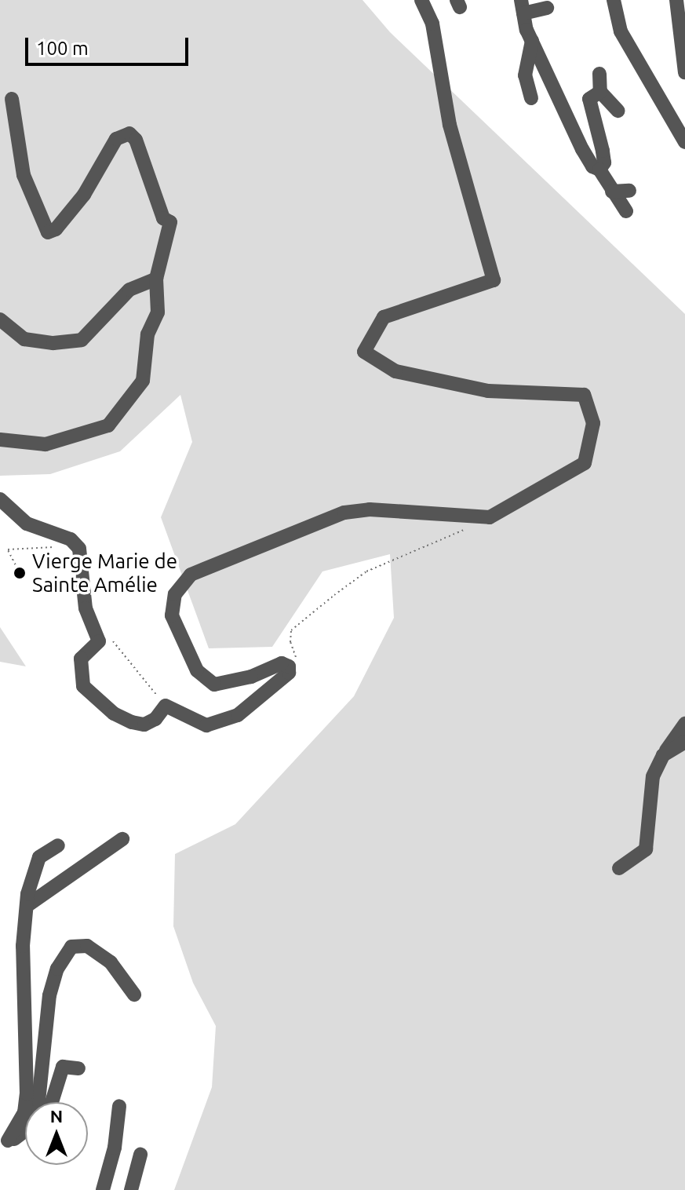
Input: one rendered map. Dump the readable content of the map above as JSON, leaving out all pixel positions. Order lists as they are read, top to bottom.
{
  "places": ["Vierge Marie de Sainte Amélie"],
  "scale_bar": "100 m",
  "north": "top"
}
